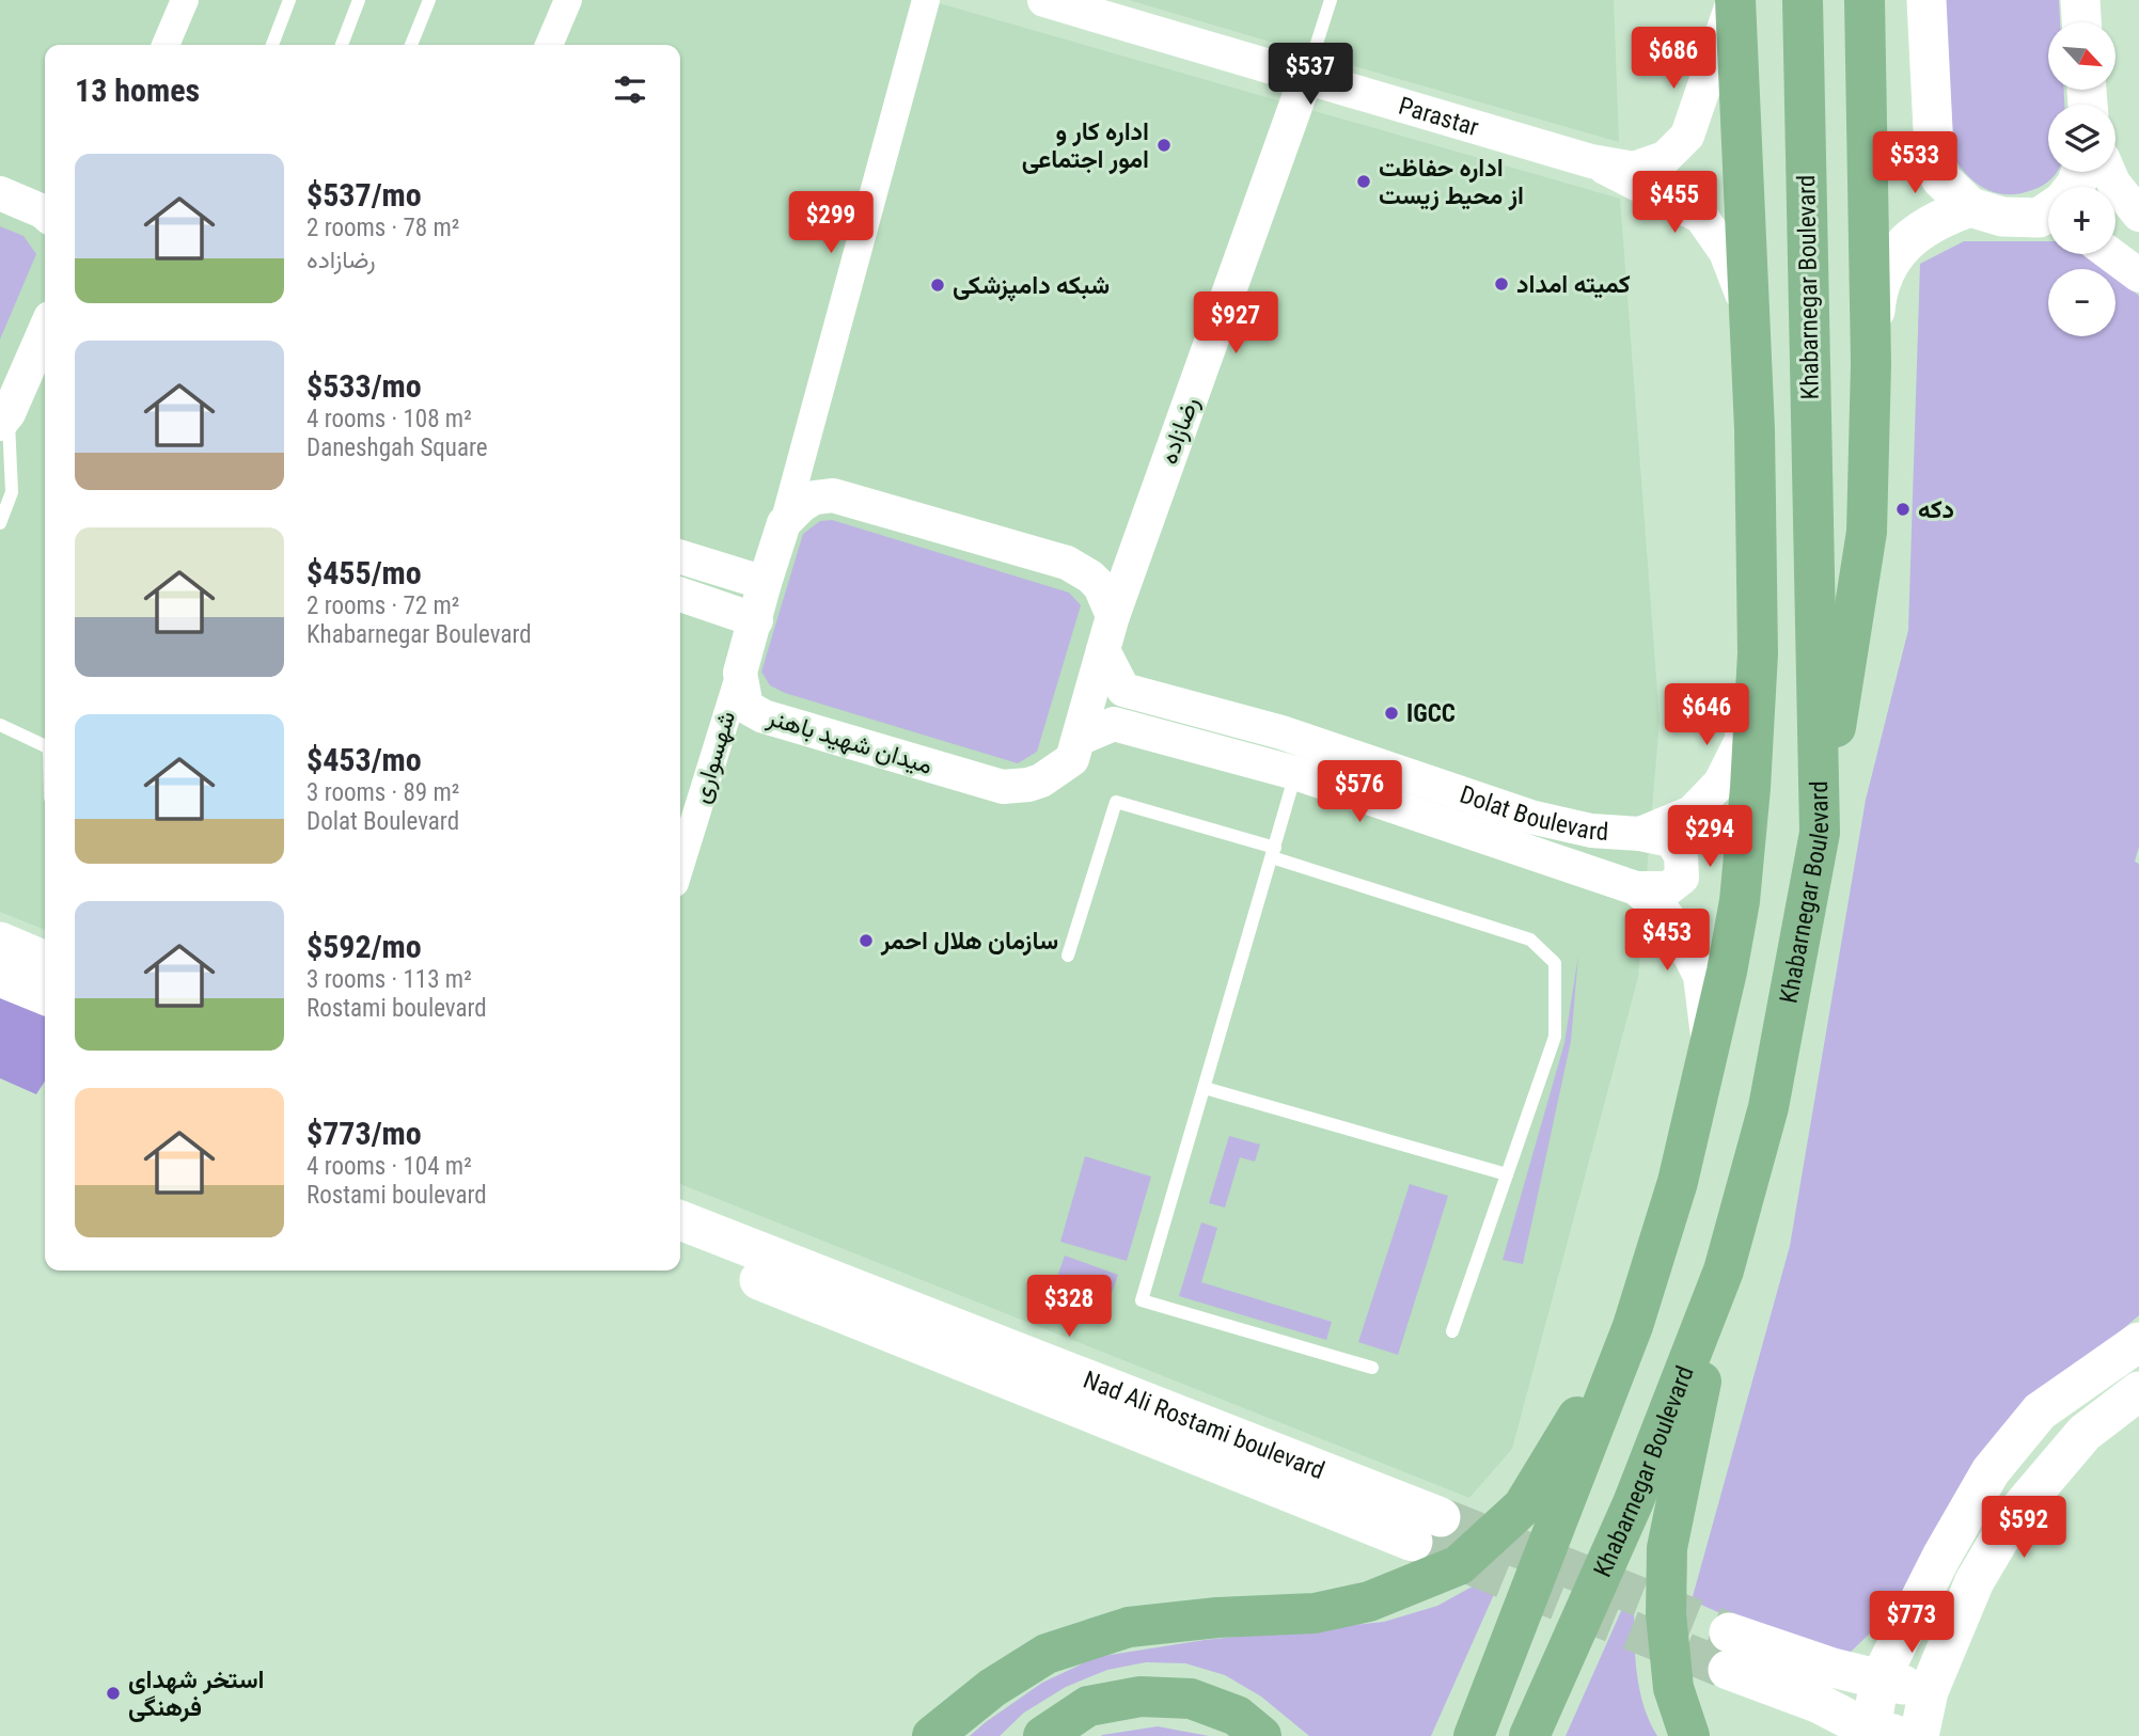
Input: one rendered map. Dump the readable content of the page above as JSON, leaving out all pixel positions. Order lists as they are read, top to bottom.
{
  "streets": {
    "highway": ["Khabarnegar Boulevard"],
    "main road": ["Nad Ali Rostami boulevard"],
    "street": [
      "Parastar",
      "رضازاده",
      "میدان شهید باهنر",
      "شهسواری",
      "Dolat Boulevard"
    ]
  },
  "crossings": [
    ["Parastar", "رضازاده"],
    ["رضازاده", "میدان شهید باهنر"],
    ["میدان شهید باهنر", "شهسواری"],
    ["میدان شهید باهنر", "Dolat Boulevard"]
  ],
  "places": [
    "اداره کار و امور اجتماعی",
    "اداره حفاظت از محیط زیست",
    "کمیته امداد",
    "شبکه دامپزشکی",
    "دکه",
    "IGCC",
    "سازمان هلال احمر",
    "استخر شهدای فرهنگی"
  ],
  "north": "bottom right",
  "page": {
    "map_buttons": ["+", "−"],
    "price": [
      "$686",
      "$537",
      "$533",
      "$455",
      "$299",
      "$927",
      "$646",
      "$576",
      "$294",
      "$453",
      "$328",
      "$592",
      "$773"
    ],
    "heading": "13 homes",
    "list": [
      {
        "name": "$537/mo",
        "note": "2 rooms · 78 m² · رضازاده"
      },
      {
        "name": "$533/mo",
        "note": "4 rooms · 108 m² · Daneshgah Square"
      },
      {
        "name": "$455/mo",
        "note": "2 rooms · 72 m² · Khabarnegar Boulevard"
      },
      {
        "name": "$453/mo",
        "note": "3 rooms · 89 m² · Dolat Boulevard"
      },
      {
        "name": "$592/mo",
        "note": "3 rooms · 113 m² · Rostami boulevard"
      },
      {
        "name": "$773/mo",
        "note": "4 rooms · 104 m² · Rostami boulevard"
      }
    ]
  }
}
